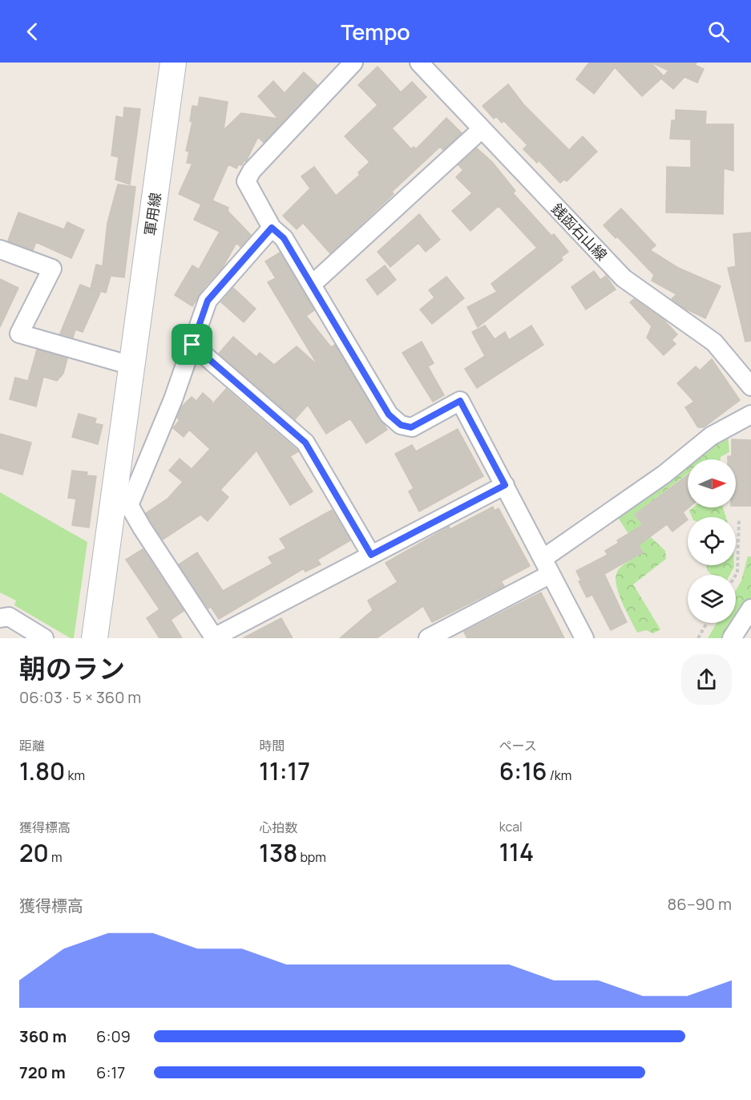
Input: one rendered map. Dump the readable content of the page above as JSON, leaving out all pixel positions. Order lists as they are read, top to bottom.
{
  "streets": {
    "street": ["軍用線", "銭函石山線"]
  },
  "north": "right",
  "page": {
    "header": "Tempo",
    "heading": ["朝のラン", "06:03 · 5 × 360 m"],
    "stats": [
      ["距離", "1.80 km"],
      ["時間", "11:17"],
      ["ペース", "6:16 /km"],
      ["獲得標高", "20 m"],
      ["心拍数", "138 bpm"],
      ["kcal", "114"]
    ],
    "chart": ["獲得標高", "86–90 m"],
    "list": [
      {
        "name": "360 m",
        "note": "6:09"
      },
      {
        "name": "720 m",
        "note": "6:17"
      }
    ]
  }
}
